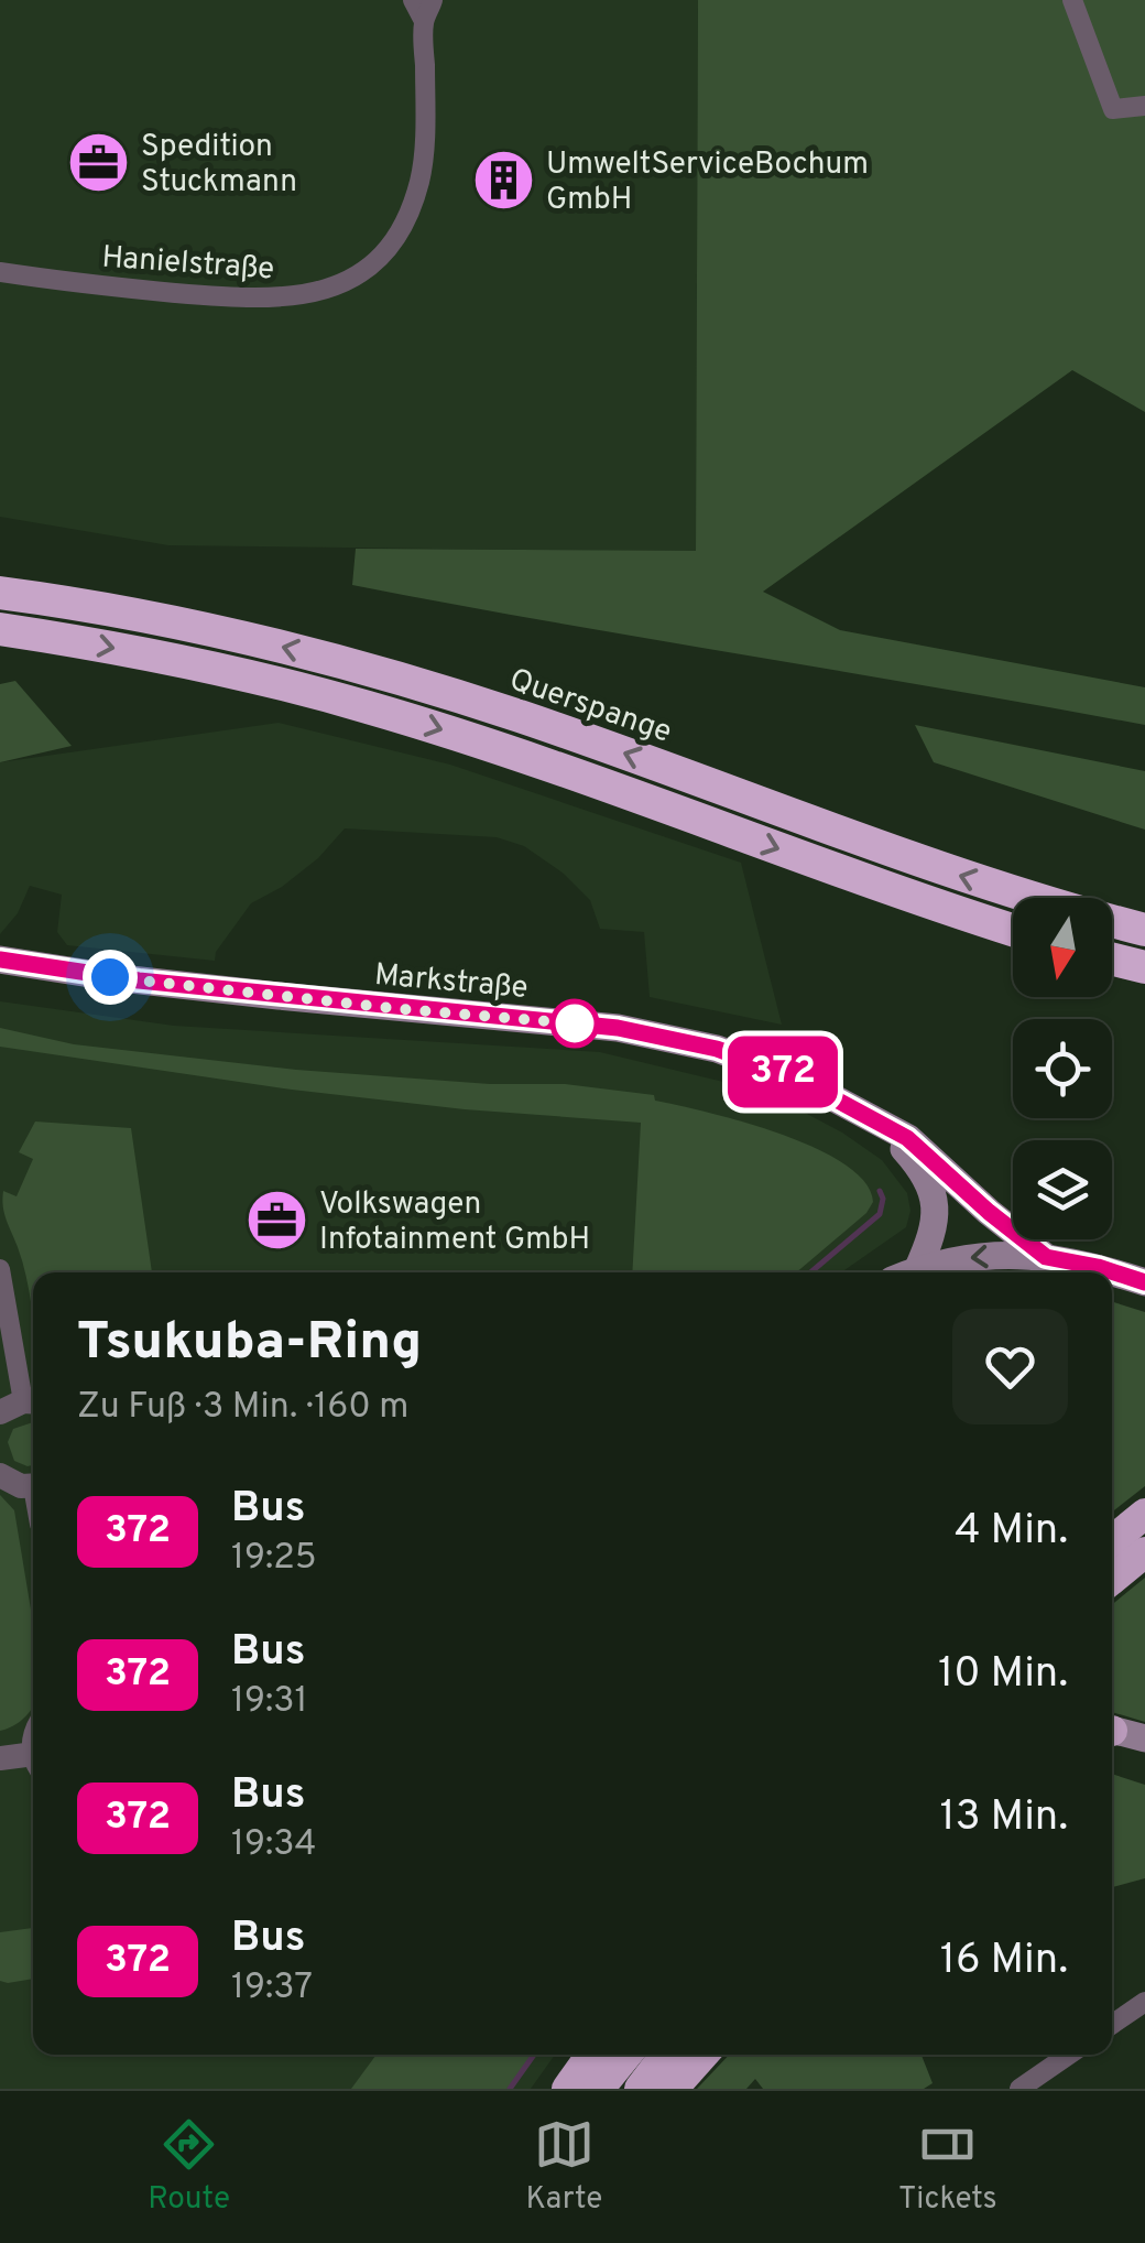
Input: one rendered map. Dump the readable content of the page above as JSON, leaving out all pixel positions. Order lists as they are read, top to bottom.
{
  "streets": {
    "highway": ["Querspange"],
    "main road": ["Markstraße"],
    "street": ["Hanielstraße"]
  },
  "places": {
    "office": ["Spedition Stuckmann", "Volkswagen Infotainment GmbH"],
    "building": ["UmweltServiceBochum GmbH"]
  },
  "lines": ["bus line 372"],
  "north": "bottom",
  "page": {
    "on_map": "372",
    "heading": ["Tsukuba-Ring", "Zu Fuß · 3 Min. · 160 m"],
    "list": [
      {
        "mark": "372",
        "name": "Bus",
        "note": "19:25",
        "value": "4 Min."
      },
      {
        "mark": "372",
        "name": "Bus",
        "note": "19:31",
        "value": "10 Min."
      },
      {
        "mark": "372",
        "name": "Bus",
        "note": "19:34",
        "value": "13 Min."
      },
      {
        "mark": "372",
        "name": "Bus",
        "note": "19:37",
        "value": "16 Min."
      }
    ],
    "tabs": ["Route", "Karte", "Tickets"]
  }
}
